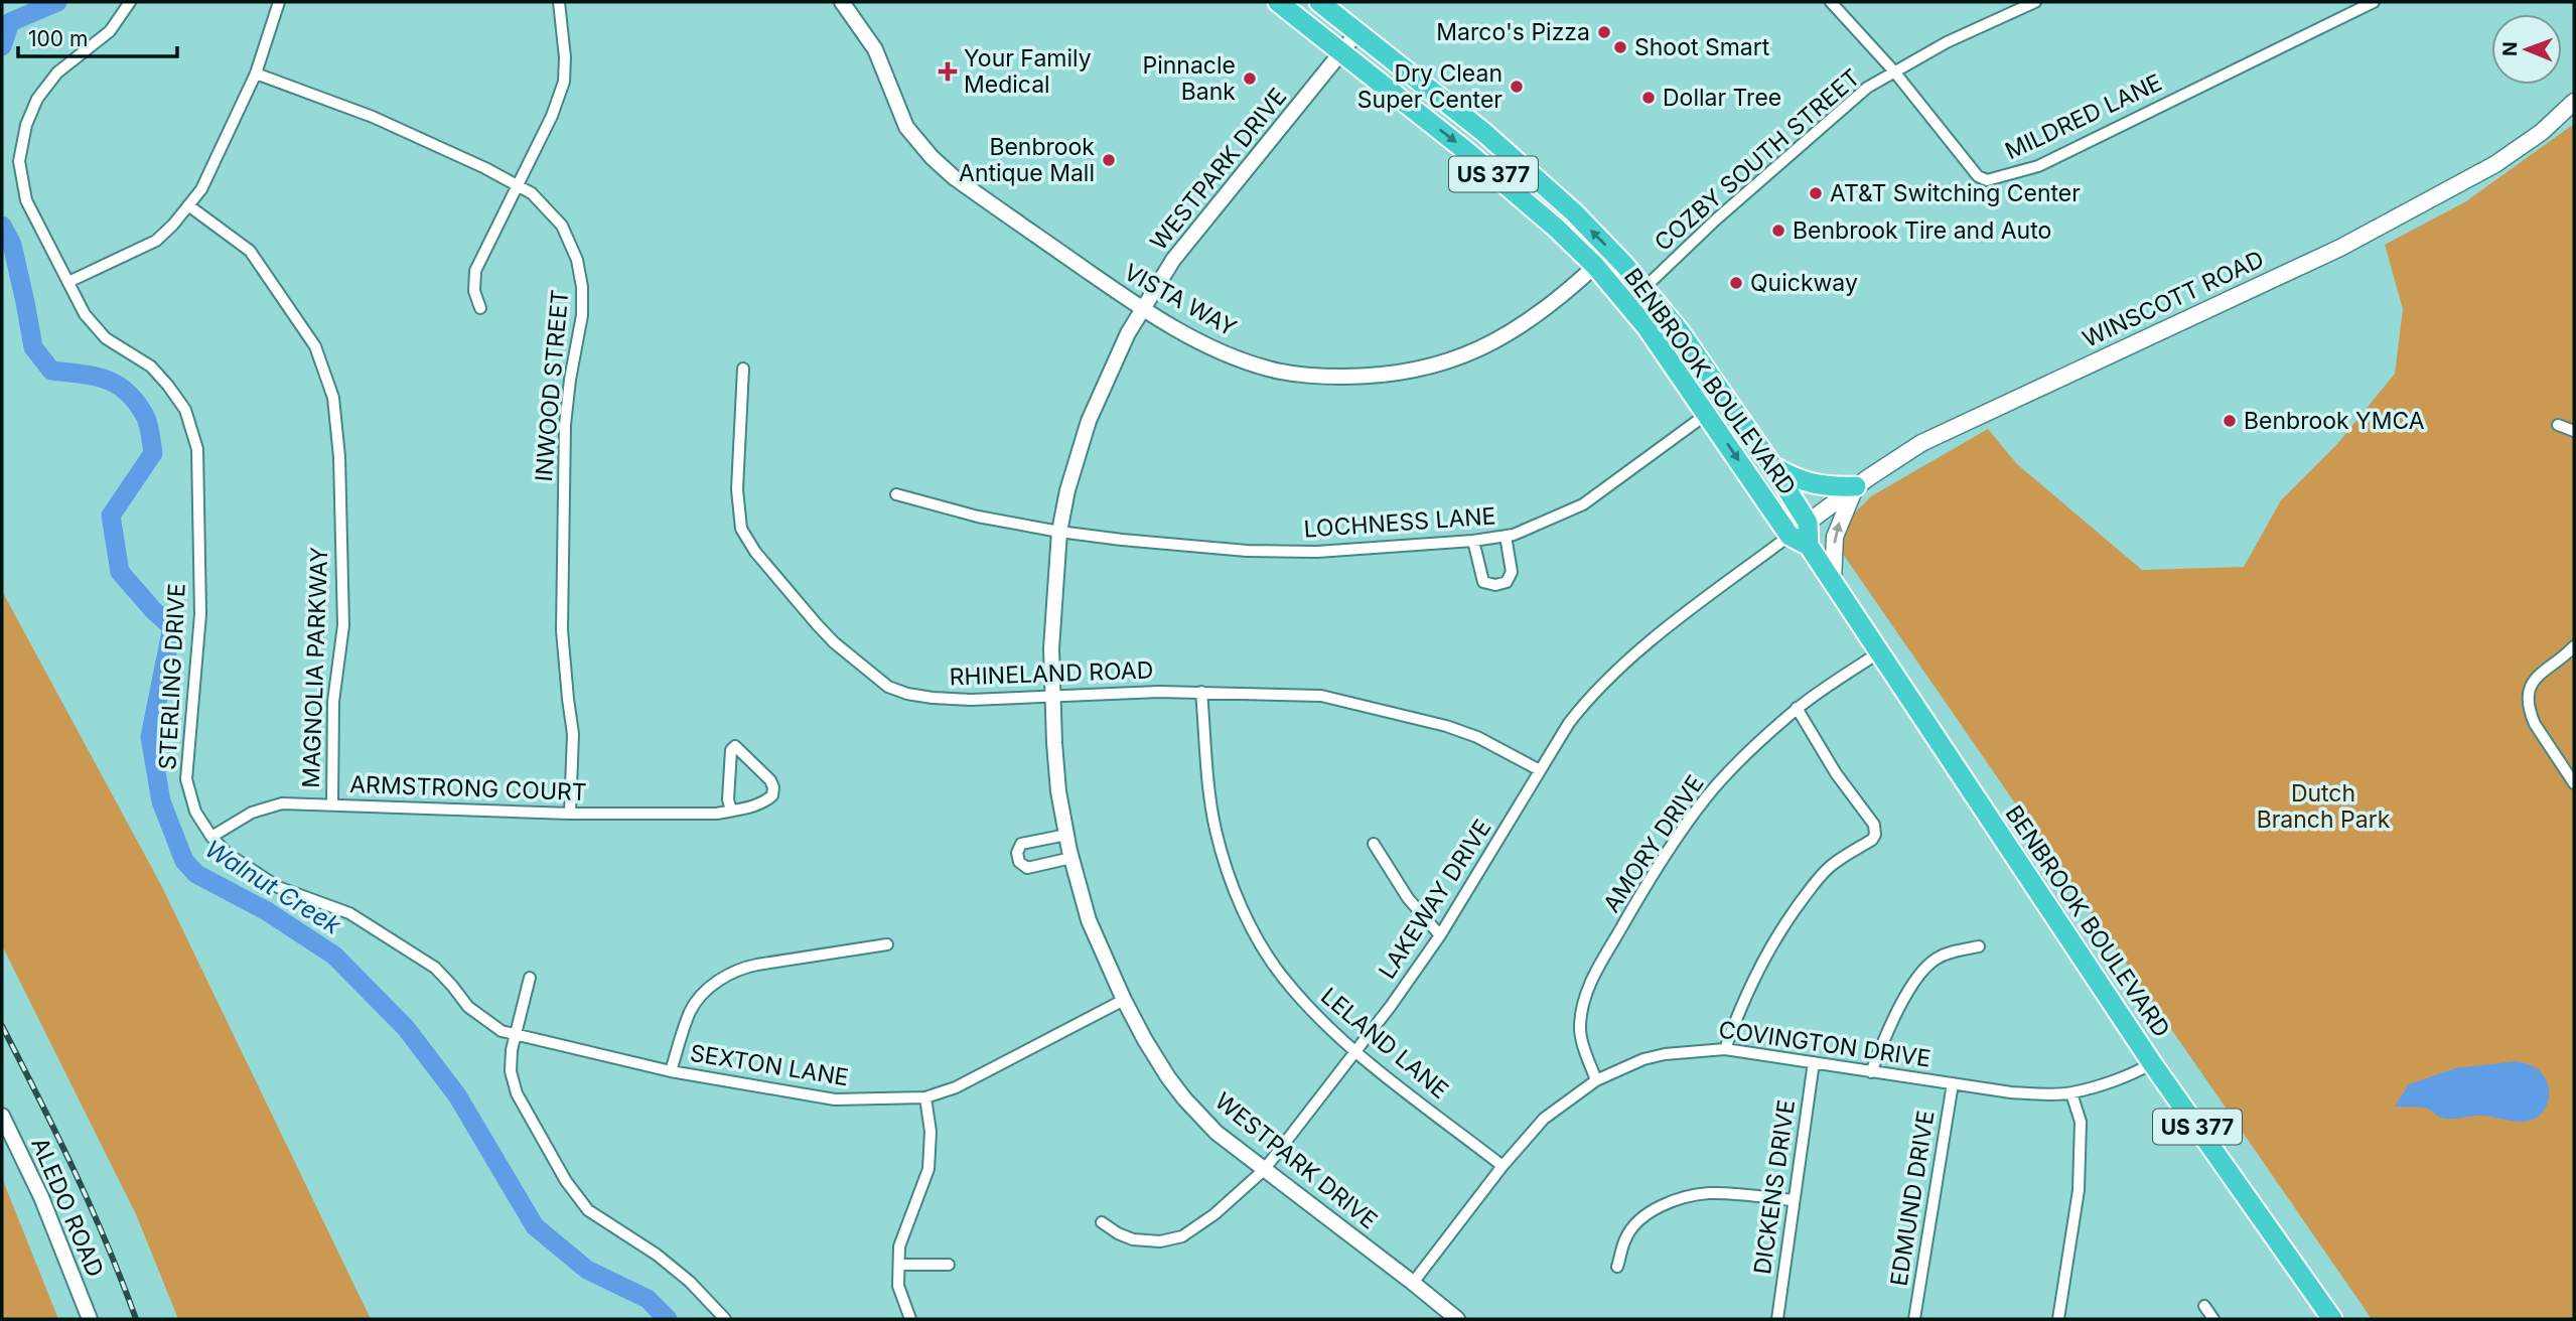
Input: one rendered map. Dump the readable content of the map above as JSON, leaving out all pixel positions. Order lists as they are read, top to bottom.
{
  "streets": {
    "highway": ["US 377", "BENBROOK BOULEVARD"],
    "main road": ["WINSCOTT ROAD"],
    "street": [
      "MILDRED LANE",
      "COZBY SOUTH STREET",
      "WESTPARK DRIVE",
      "VISTA WAY",
      "INWOOD STREET",
      "LOCHNESS LANE",
      "MAGNOLIA PARKWAY",
      "RHINELAND ROAD",
      "STERLING DRIVE",
      "ARMSTRONG COURT",
      "AMORY DRIVE",
      "LAKEWAY DRIVE",
      "LELAND LANE",
      "COVINGTON DRIVE",
      "SEXTON LANE",
      "DICKENS DRIVE",
      "EDMUND DRIVE",
      "ALEDO ROAD"
    ]
  },
  "crossings": [
    ["MILDRED LANE", "COZBY SOUTH STREET"],
    ["COZBY SOUTH STREET", "BENBROOK BOULEVARD"],
    ["WESTPARK DRIVE", "VISTA WAY"],
    ["WESTPARK DRIVE", "BENBROOK BOULEVARD"],
    ["WESTPARK DRIVE", "LOCHNESS LANE"],
    ["WESTPARK DRIVE", "RHINELAND ROAD"],
    ["WESTPARK DRIVE", "LAKEWAY DRIVE"],
    ["WESTPARK DRIVE", "COVINGTON DRIVE"],
    ["WESTPARK DRIVE", "SEXTON LANE"],
    ["WINSCOTT ROAD", "BENBROOK BOULEVARD"],
    ["WINSCOTT ROAD", "LAKEWAY DRIVE"],
    ["VISTA WAY", "BENBROOK BOULEVARD"],
    ["BENBROOK BOULEVARD", "LOCHNESS LANE"],
    ["BENBROOK BOULEVARD", "AMORY DRIVE"],
    ["BENBROOK BOULEVARD", "LAKEWAY DRIVE"],
    ["BENBROOK BOULEVARD", "COVINGTON DRIVE"],
    ["INWOOD STREET", "ARMSTRONG COURT"],
    ["MAGNOLIA PARKWAY", "ARMSTRONG COURT"],
    ["RHINELAND ROAD", "LAKEWAY DRIVE"],
    ["RHINELAND ROAD", "LELAND LANE"],
    ["STERLING DRIVE", "ARMSTRONG COURT"],
    ["STERLING DRIVE", "SEXTON LANE"],
    ["AMORY DRIVE", "COVINGTON DRIVE"],
    ["LAKEWAY DRIVE", "LELAND LANE"],
    ["LELAND LANE", "COVINGTON DRIVE"],
    ["COVINGTON DRIVE", "DICKENS DRIVE"],
    ["COVINGTON DRIVE", "EDMUND DRIVE"]
  ],
  "water": ["Walnut Creek"],
  "parks": ["Dutch Branch Park"],
  "places": {
    "other": [
      "Marco's Pizza",
      "Shoot Smart",
      "Pinnacle Bank",
      "Dry Clean Super Center",
      "Dollar Tree",
      "Benbrook Antique Mall",
      "AT&T Switching Center",
      "Benbrook Tire and Auto",
      "Quickway",
      "Benbrook YMCA"
    ],
    "health": ["Your Family Medical"]
  },
  "scale_bar": "100 m",
  "north": "left"
}
